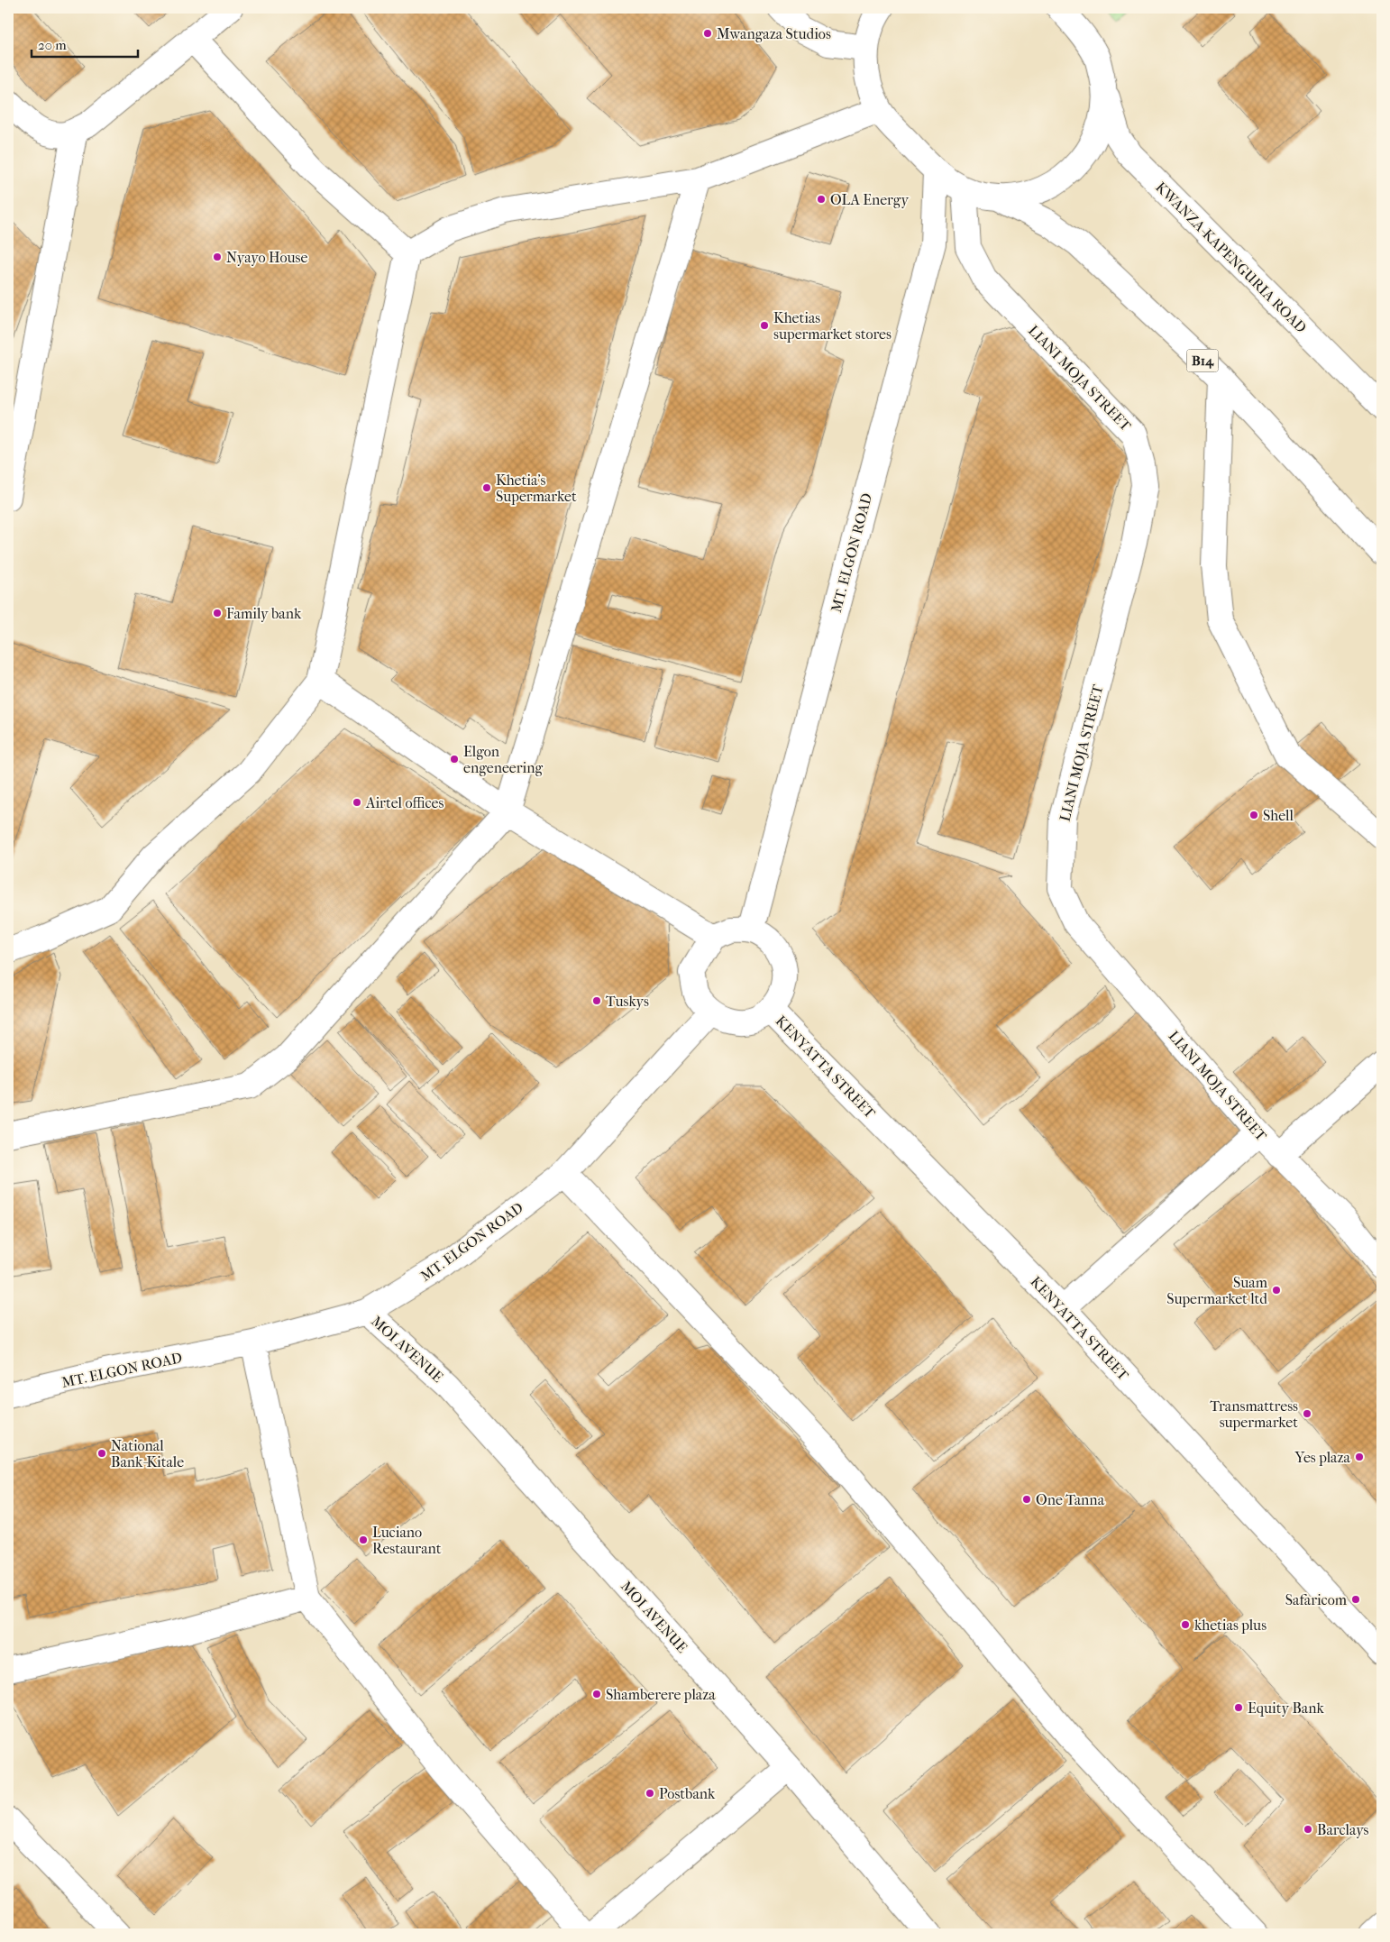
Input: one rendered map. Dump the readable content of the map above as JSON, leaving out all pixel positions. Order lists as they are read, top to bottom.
{
  "streets": {
    "main road": [
      "KWANZA-KAPENGURIA ROAD",
      "B14",
      "LIANI MOJA STREET",
      "MT. ELGON ROAD",
      "KENYATTA STREET",
      "MOI AVENUE"
    ]
  },
  "crossings": [
    ["KWANZA-KAPENGURIA ROAD", "B14"],
    ["B14", "LIANI MOJA STREET"],
    ["B14", "MT. ELGON ROAD"],
    ["MT. ELGON ROAD", "KENYATTA STREET"],
    ["MT. ELGON ROAD", "MOI AVENUE"]
  ],
  "places": [
    "Mwangaza Studios",
    "OLA Energy",
    "Nyayo House",
    "Khetias supermarket stores",
    "Khetia's Supermarket",
    "Family bank",
    "Elgon engeneering",
    "Airtel offices",
    "Shell",
    "Tuskys",
    "Suam Supermarket ltd",
    "Transmattress supermarket",
    "National Bank-Kitale",
    "Yes plaza",
    "One Tanna",
    "Luciano Restaurant",
    "Safaricom",
    "khetias plus",
    "Shamberere plaza",
    "Equity Bank",
    "Postbank",
    "Barclays"
  ],
  "scale_bar": "20 m"
}
